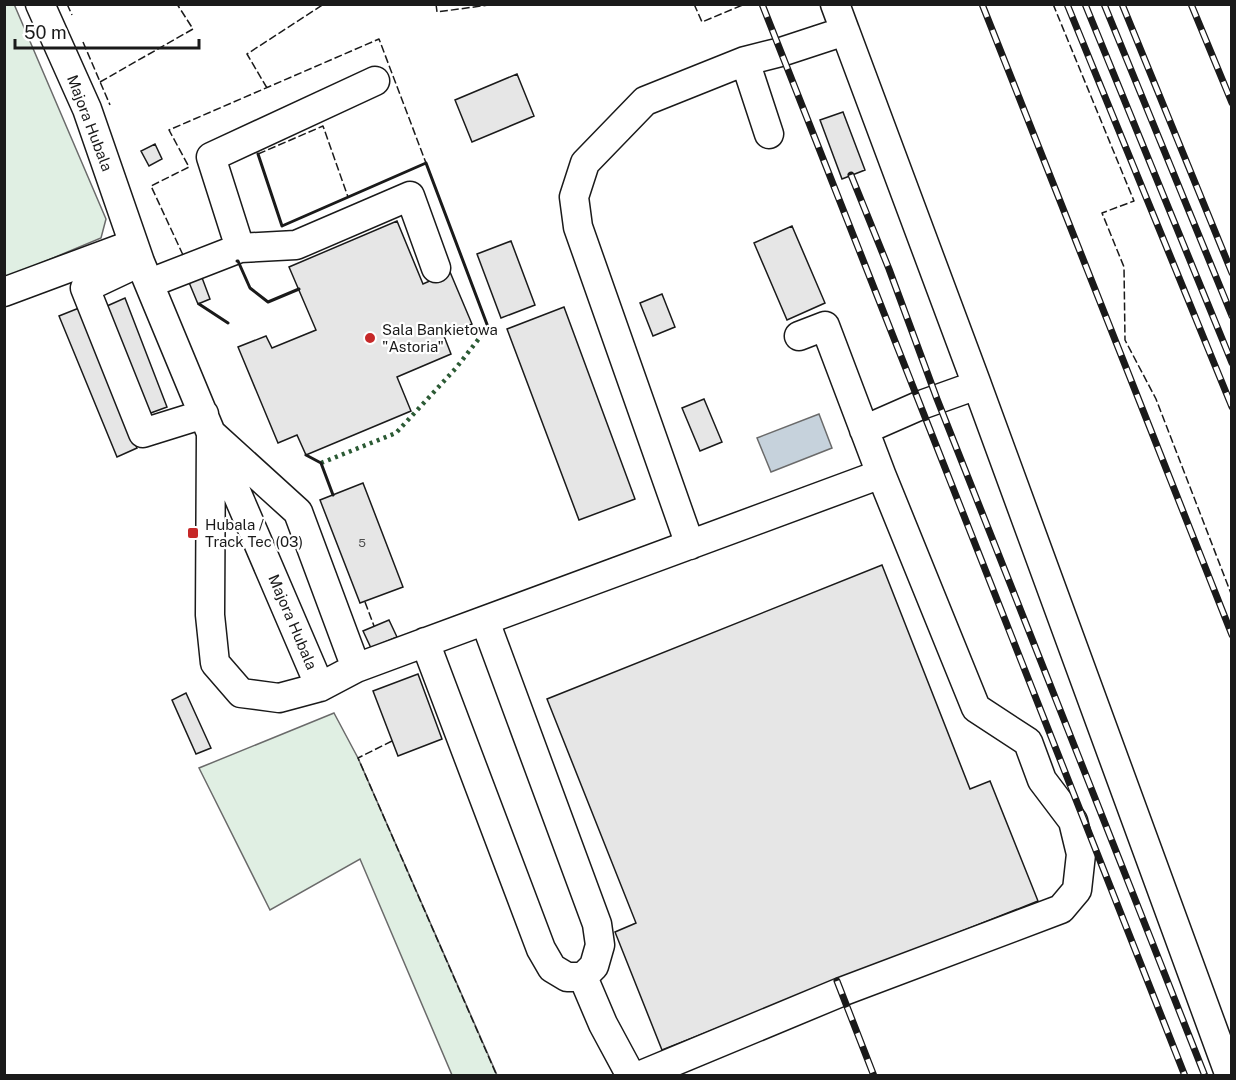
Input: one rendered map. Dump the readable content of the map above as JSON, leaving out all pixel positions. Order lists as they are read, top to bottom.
{
  "streets": {
    "street": ["Majora Hubala"]
  },
  "places": {
    "other": ["Sala Bankietowa \"Astoria\""],
    "transit": ["Hubala / Track Tec (03)"]
  },
  "house_numbers": ["5"],
  "scale_bar": "50 m"
}
